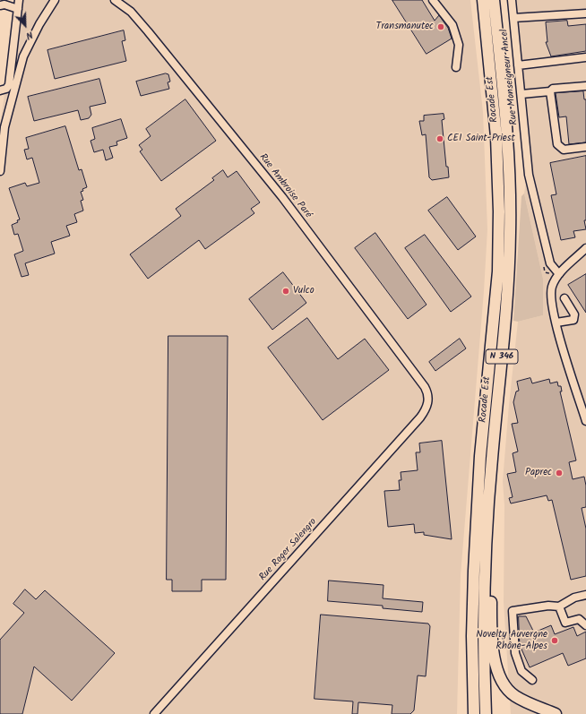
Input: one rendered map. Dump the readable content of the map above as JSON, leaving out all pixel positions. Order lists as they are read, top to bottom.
{
  "streets": {
    "highway": ["Rocade Est", "N 346"],
    "street": ["Rue Monseigneur Ancel", "Rue Ambroise Paré", "Rue Roger Salengro"]
  },
  "crossings": [
    ["Rue Ambroise Paré", "Rue Roger Salengro"]
  ],
  "places": [
    "Transmanutec",
    "CEI Saint-Priest",
    "Vulco",
    "Paprec",
    "Novelty Auvergne Rhône-Alpes"
  ],
  "north": "bottom right"
}
